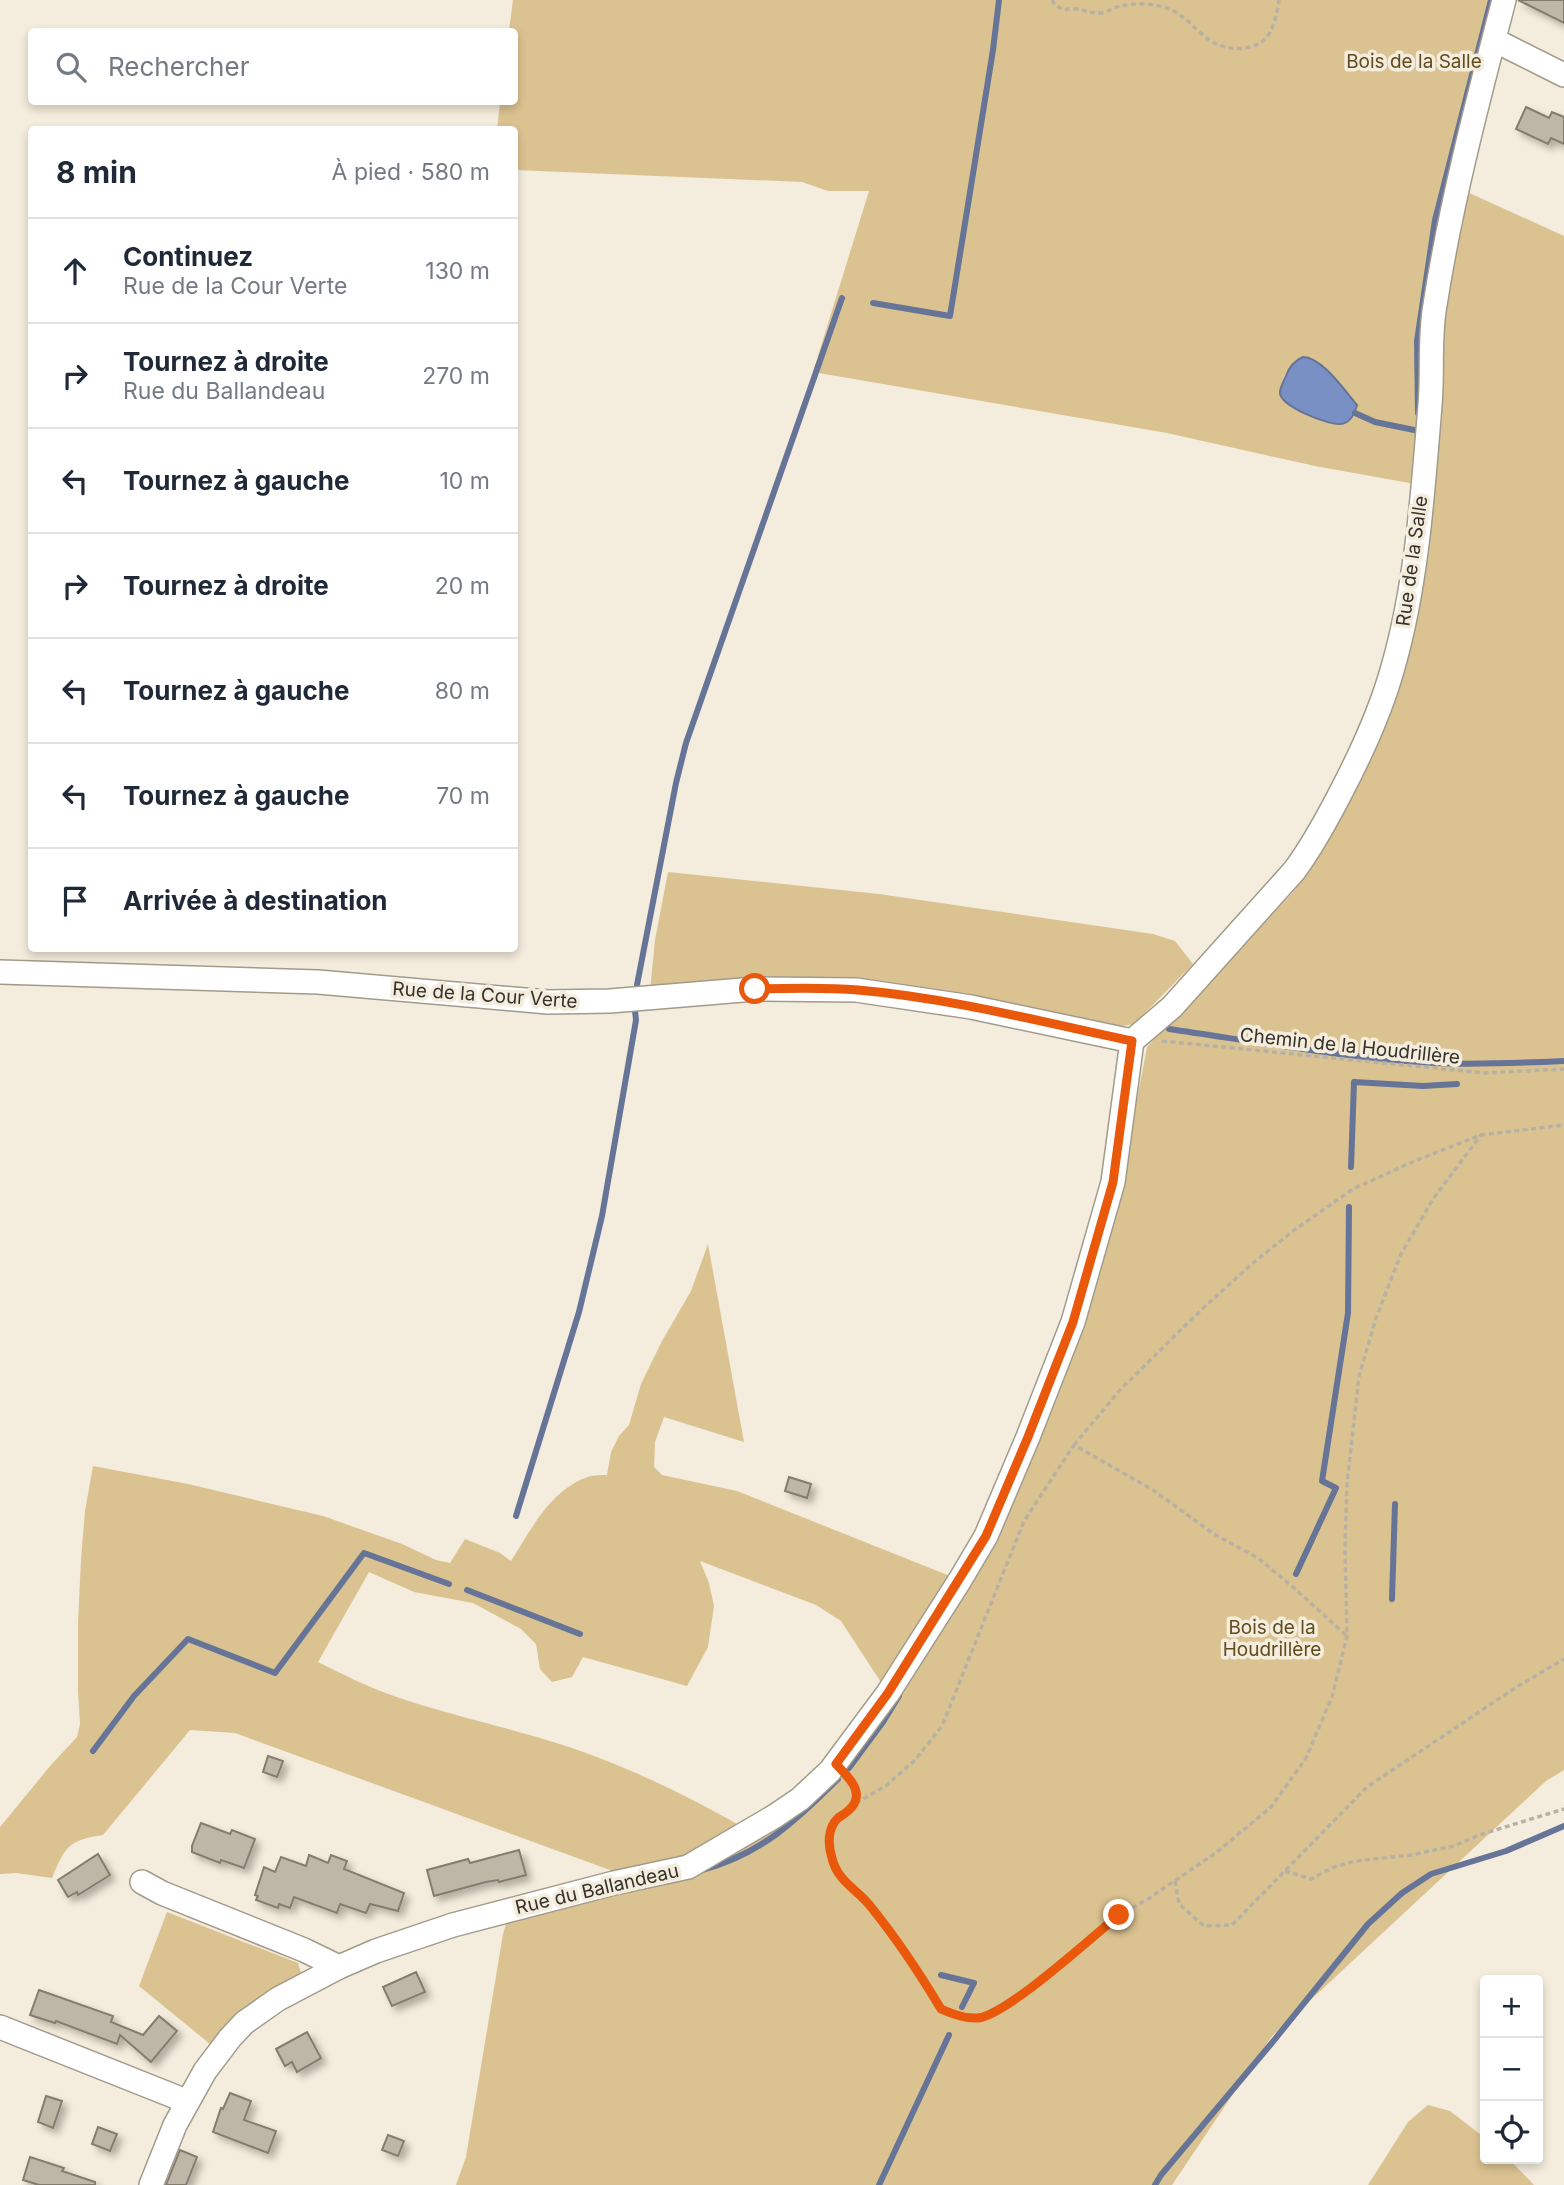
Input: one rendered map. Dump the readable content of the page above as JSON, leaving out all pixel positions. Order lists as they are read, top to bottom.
{
  "streets": {
    "street": ["Rue de la Salle", "Rue de la Cour Verte", "Rue du Ballandeau"],
    "path": ["Chemin de la Houdrillère"]
  },
  "crossings": [
    ["Rue de la Salle", "Rue de la Cour Verte"],
    ["Rue de la Salle", "Chemin de la Houdrillère"],
    ["Rue de la Salle", "Rue du Ballandeau"],
    ["Rue de la Cour Verte", "Chemin de la Houdrillère"],
    ["Rue de la Cour Verte", "Rue du Ballandeau"],
    ["Chemin de la Houdrillère", "Rue du Ballandeau"]
  ],
  "parks": ["Bois de la Salle", "Bois de la Houdrillère"],
  "page": {
    "search": "Rechercher",
    "heading": ["8 min", "À pied · 580 m"],
    "list": [
      ["Continuez", "Rue de la Cour Verte", "130 m"],
      ["Tournez à droite", "Rue du Ballandeau", "270 m"],
      ["Tournez à gauche", "10 m"],
      ["Tournez à droite", "20 m"],
      ["Tournez à gauche", "80 m"],
      ["Tournez à gauche", "70 m"],
      "Arrivée à destination"
    ],
    "map_buttons": ["+", "−"]
  }
}
